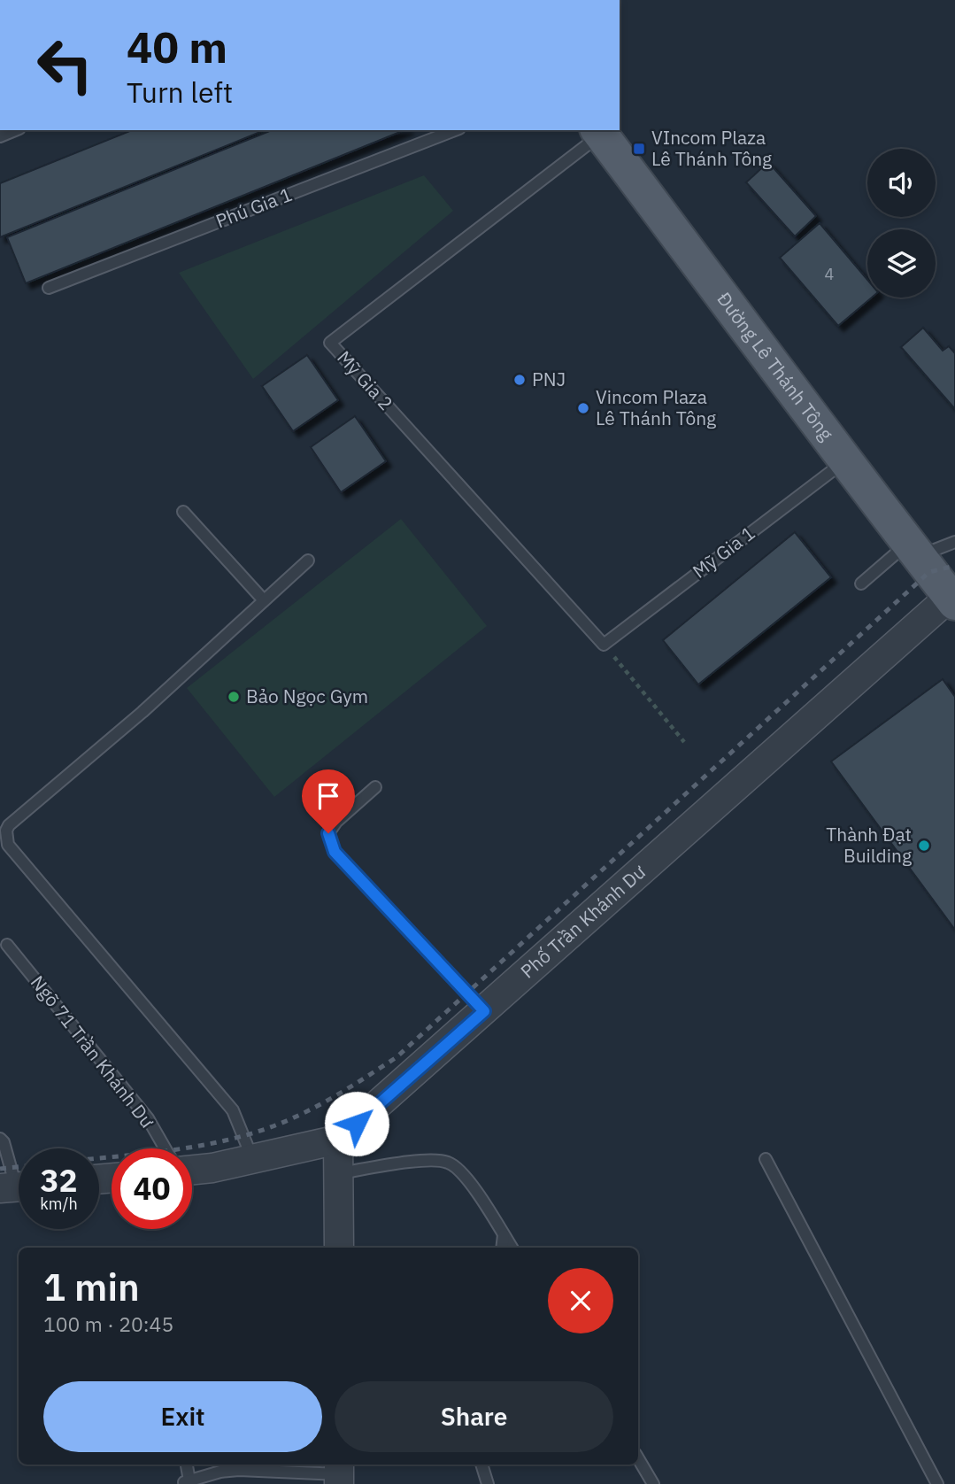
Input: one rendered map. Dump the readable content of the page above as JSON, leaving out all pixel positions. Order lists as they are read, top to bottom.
{
  "streets": {
    "main road": ["Đường Lê Thánh Tông"],
    "street": ["Phố Trần Khánh Dư"],
    "lane": [
      "Phú Gia 1",
      "Mỹ Gia 2",
      "Mỹ Gia 1",
      "Ngõ 71 Trần Khánh Dư"
    ]
  },
  "crossings": [
    ["Đường Lê Thánh Tông", "Mỹ Gia 2"],
    ["Đường Lê Thánh Tông", "Mỹ Gia 1"],
    ["Đường Lê Thánh Tông", "Phố Trần Khánh Dư"],
    ["Mỹ Gia 2", "Mỹ Gia 1"]
  ],
  "places": {
    "transit": ["VIncom Plaza Lê Thánh Tông"],
    "other": [
      "PNJ",
      "Vincom Plaza Lê Thánh Tông",
      "Bảo Ngọc Gym",
      "Thành Đạt Building"
    ]
  },
  "house_numbers": ["4"],
  "page": {
    "turn": ["40 m", "Turn left"],
    "speed": "32 km/h",
    "limit": "40",
    "heading": ["1 min", "100 m · 20:45"],
    "buttons": ["Exit", "Share"]
  }
}
